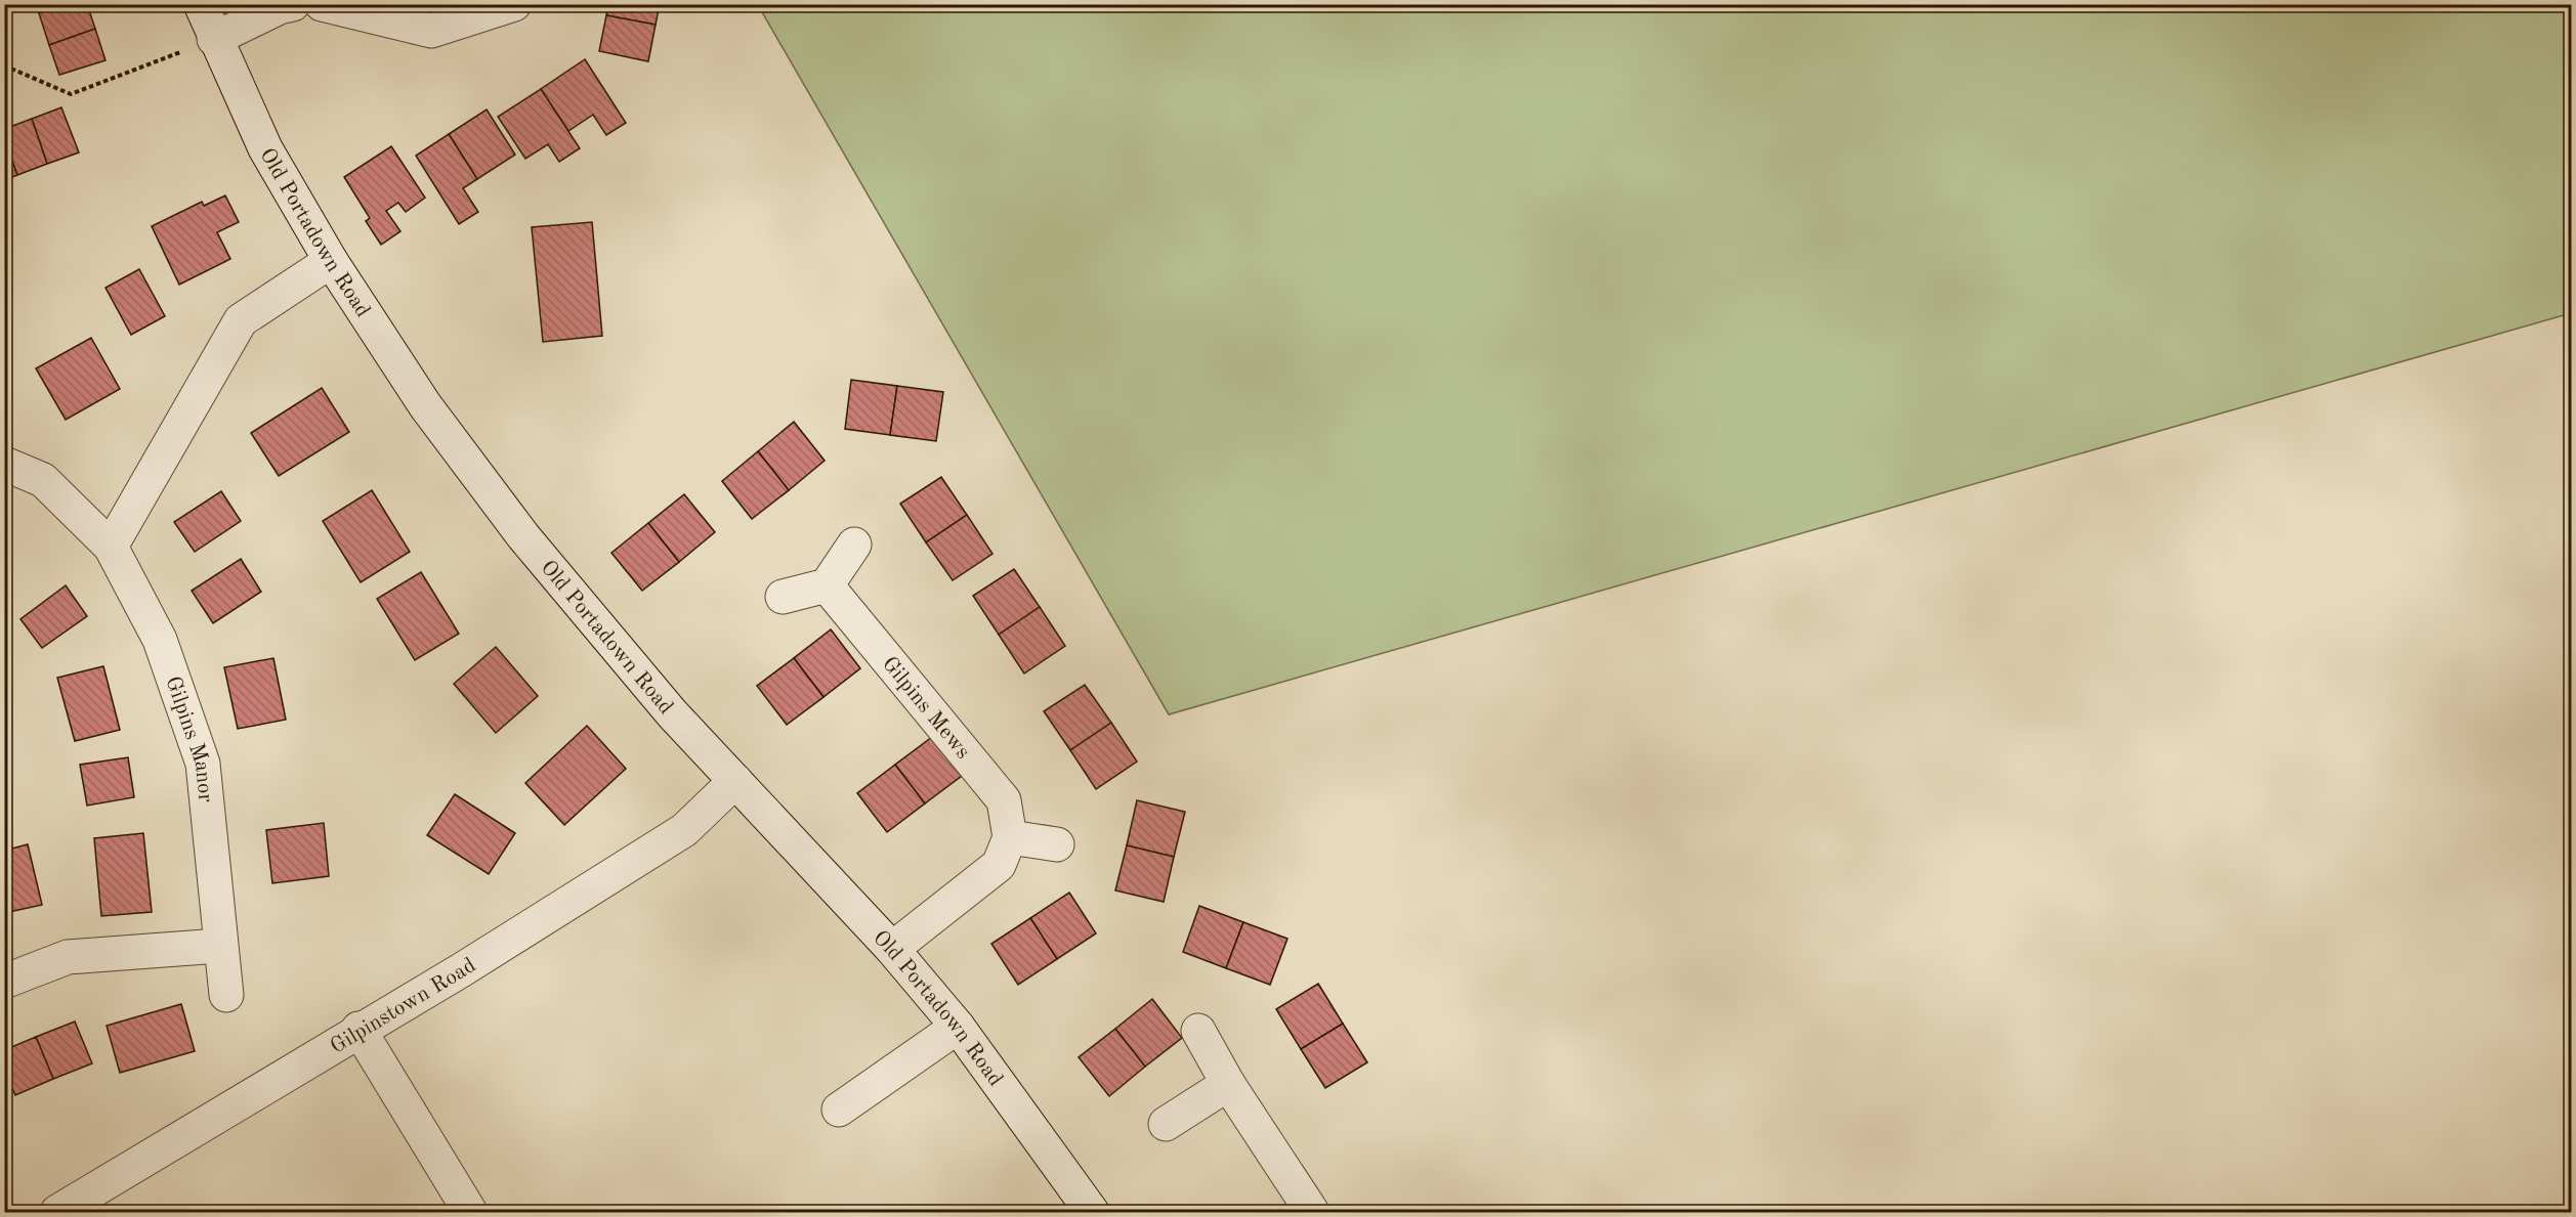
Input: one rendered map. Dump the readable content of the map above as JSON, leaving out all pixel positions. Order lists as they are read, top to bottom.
{
  "streets": {
    "street": [
      "Old Portadown Road",
      "Gilpins Mews",
      "Gilpins Manor",
      "Gilpinstown Road"
    ]
  },
  "crossings": [
    ["Old Portadown Road", "Gilpinstown Road"]
  ]
}
